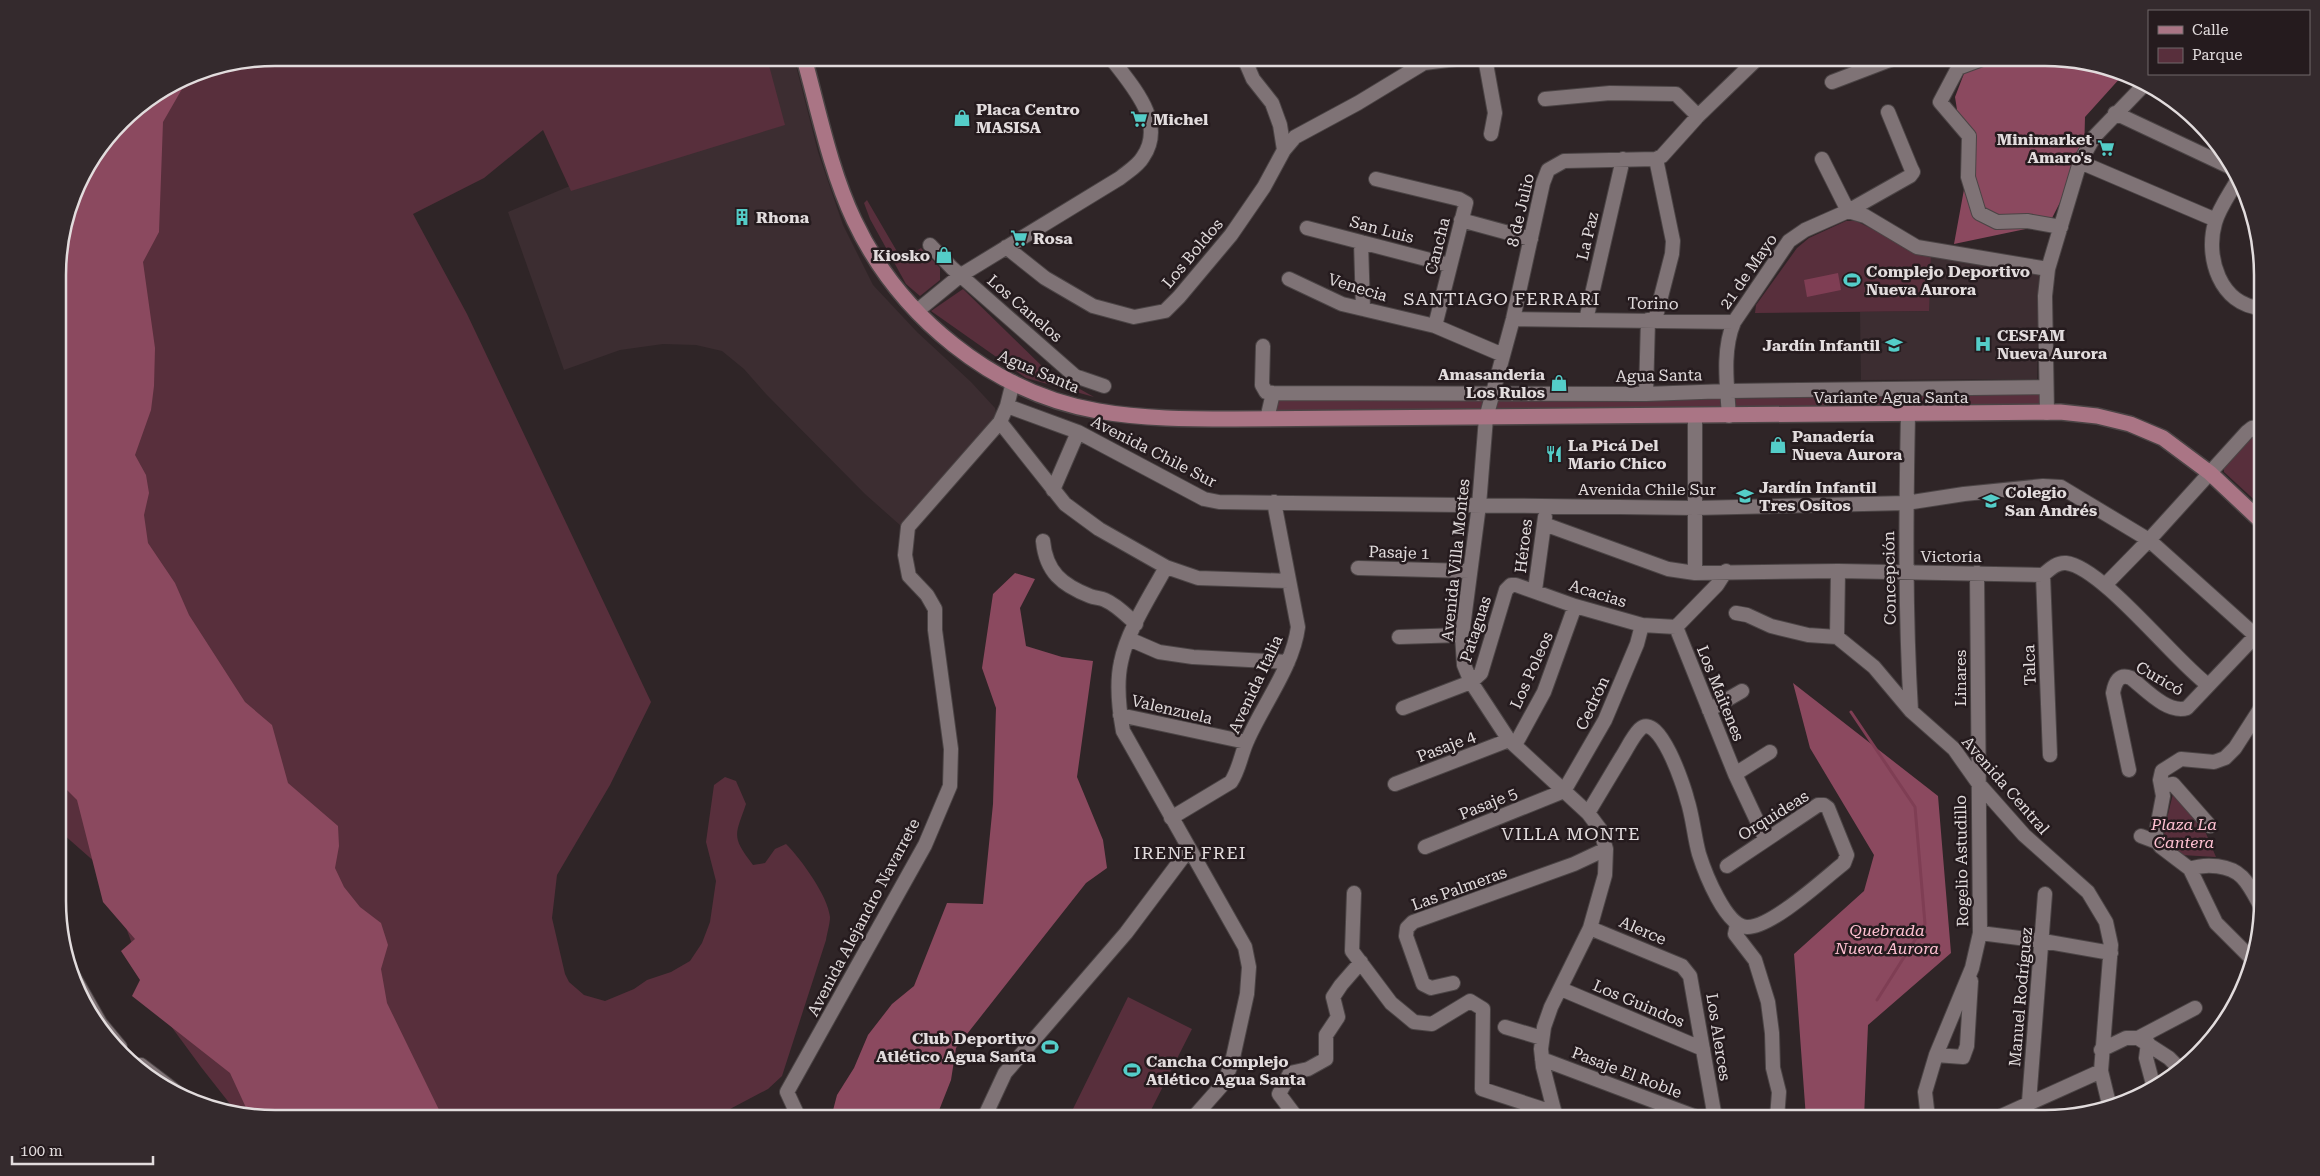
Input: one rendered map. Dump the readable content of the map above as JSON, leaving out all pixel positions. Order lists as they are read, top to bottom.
{
  "streets": {
    "main road": ["Agua Santa", "Variante Agua Santa"],
    "street": [
      "8 de Julio",
      "San Luis",
      "La Paz",
      "Cancha",
      "Los Boldos",
      "21 de Mayo",
      "Venecia",
      "Torino",
      "Los Canelos",
      "Avenida Chile Sur",
      "Héroes",
      "Pasaje 1",
      "Victoria",
      "Avenida Villa Montes",
      "Concepción",
      "Acacias",
      "Pataguas",
      "Talca",
      "Los Poleos",
      "Linares",
      "Curicó",
      "Avenida Italia",
      "Los Maitenes",
      "Cedrón",
      "Valenzuela",
      "Pasaje 4",
      "Avenida Central",
      "Pasaje 5",
      "Orquideas",
      "Rogelio Astudillo",
      "Las Palmeras",
      "Avenida Alejandro Navarrete",
      "Alerce",
      "Manuel Rodríguez",
      "Los Guindos",
      "Los Alerces",
      "Pasaje El Roble"
    ]
  },
  "crossings": [
    ["8 de Julio", "La Paz"],
    ["8 de Julio", "Venecia"],
    ["8 de Julio", "Torino"],
    ["8 de Julio", "Agua Santa"],
    ["8 de Julio", "Variante Agua Santa"],
    ["8 de Julio", "Avenida Villa Montes"],
    ["San Luis", "Cancha"],
    ["La Paz", "Torino"],
    ["Cancha", "Venecia"],
    ["21 de Mayo", "Torino"],
    ["21 de Mayo", "Agua Santa"],
    ["21 de Mayo", "Variante Agua Santa"],
    ["Agua Santa", "Variante Agua Santa"],
    ["Agua Santa", "Avenida Villa Montes"],
    ["Agua Santa", "Avenida Alejandro Navarrete"],
    ["Variante Agua Santa", "Avenida Villa Montes"],
    ["Variante Agua Santa", "Concepción"],
    ["Avenida Chile Sur", "Héroes"],
    ["Avenida Chile Sur", "Avenida Villa Montes"],
    ["Avenida Chile Sur", "Concepción"],
    ["Avenida Chile Sur", "Avenida Italia"],
    ["Avenida Chile Sur", "Avenida Alejandro Navarrete"],
    ["Héroes", "Victoria"],
    ["Héroes", "Acacias"],
    ["Pasaje 1", "Avenida Villa Montes"],
    ["Victoria", "Concepción"],
    ["Victoria", "Talca"],
    ["Victoria", "Linares"],
    ["Victoria", "Curicó"],
    ["Avenida Villa Montes", "Pataguas"],
    ["Avenida Villa Montes", "Los Poleos"],
    ["Avenida Villa Montes", "Cedrón"],
    ["Avenida Villa Montes", "Pasaje 4"],
    ["Avenida Villa Montes", "Pasaje 5"],
    ["Avenida Villa Montes", "Las Palmeras"],
    ["Avenida Villa Montes", "Alerce"],
    ["Avenida Villa Montes", "Los Guindos"],
    ["Avenida Villa Montes", "Pasaje El Roble"],
    ["Concepción", "Avenida Central"],
    ["Acacias", "Pataguas"],
    ["Acacias", "Los Poleos"],
    ["Acacias", "Los Maitenes"],
    ["Acacias", "Cedrón"],
    ["Los Poleos", "Pasaje 4"],
    ["Linares", "Avenida Central"],
    ["Linares", "Rogelio Astudillo"],
    ["Avenida Italia", "Valenzuela"],
    ["Los Maitenes", "Orquideas"],
    ["Cedrón", "Pasaje 5"],
    ["Avenida Central", "Rogelio Astudillo"],
    ["Alerce", "Los Alerces"],
    ["Los Guindos", "Los Alerces"]
  ],
  "districts": ["SANTIAGO FERRARI", "VILLA MONTE", "IRENE FREI"],
  "parks": ["Plaza La Cantera", "Quebrada Nueva Aurora"],
  "places": {
    "shop": [
      "Placa Centro MASISA",
      "Kiosko",
      "Amasanderia Los Rulos",
      "Panadería Nueva Aurora"
    ],
    "supermarket": ["Michel", "Minimarket Amaro's", "Rosa"],
    "building": ["Rhona"],
    "sports": ["Complejo Deportivo Nueva Aurora", "Club Deportivo Atlético Agua Santa", "Cancha Complejo Atlético Agua Santa"],
    "hospital": ["CESFAM Nueva Aurora"],
    "school or university": ["Jardín Infantil", "Jardín Infantil Tres Ositos", "Colegio San Andrés"],
    "restaurant": ["La Picá Del Mario Chico"]
  },
  "legend": ["Calle", "Parque"],
  "scale_bar": "100 m"
}
